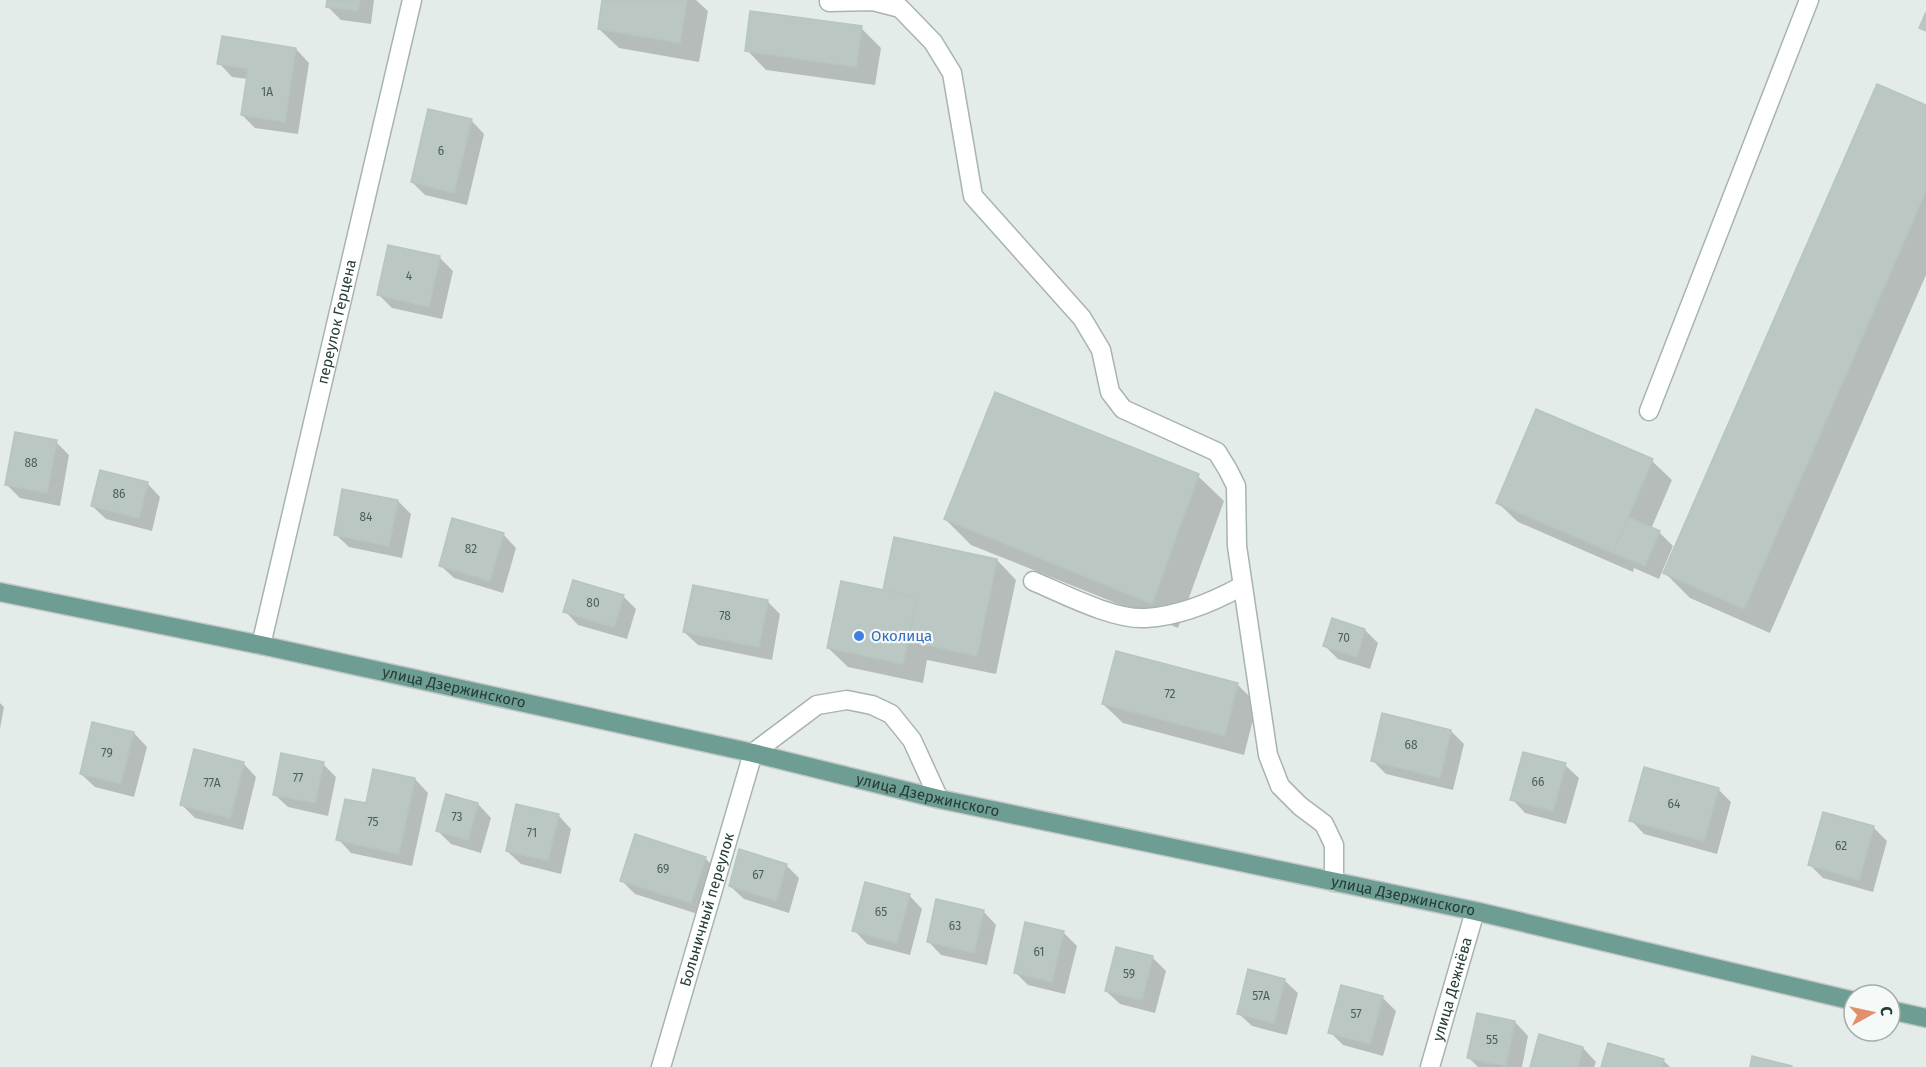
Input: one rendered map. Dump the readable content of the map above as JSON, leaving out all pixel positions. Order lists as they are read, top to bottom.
{
  "streets": {
    "main road": ["улица Дзержинского"],
    "street": ["переулок Герцена", "Больничный переулок", "улица Дежнёва"]
  },
  "crossings": [
    ["переулок Герцена", "улица Дзержинского"],
    ["улица Дзержинского", "Больничный переулок"],
    ["улица Дзержинского", "улица Дежнёва"]
  ],
  "places": ["Околица"],
  "house_numbers": [
    "1А",
    "6",
    "4",
    "88",
    "86",
    "84",
    "82",
    "80",
    "78",
    "70",
    "72",
    "68",
    "79",
    "77",
    "66",
    "77А",
    "64",
    "73",
    "75",
    "71",
    "62",
    "69",
    "67",
    "65",
    "63",
    "61",
    "59",
    "57А",
    "57",
    "55"
  ],
  "north": "right"
}
